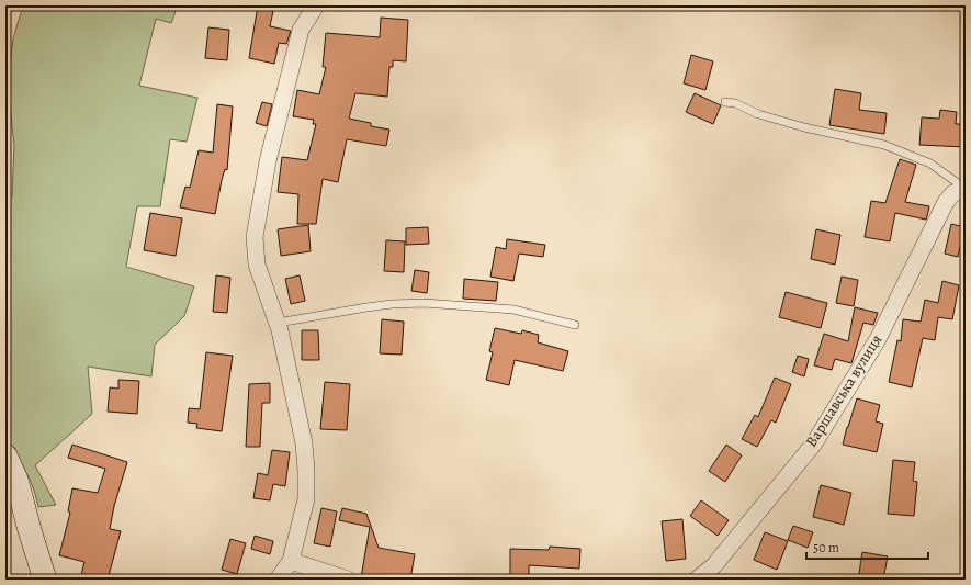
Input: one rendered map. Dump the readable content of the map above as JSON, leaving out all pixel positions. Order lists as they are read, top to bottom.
{
  "streets": {
    "street": ["Варшавська вулиця"]
  },
  "scale_bar": "50 m"
}
